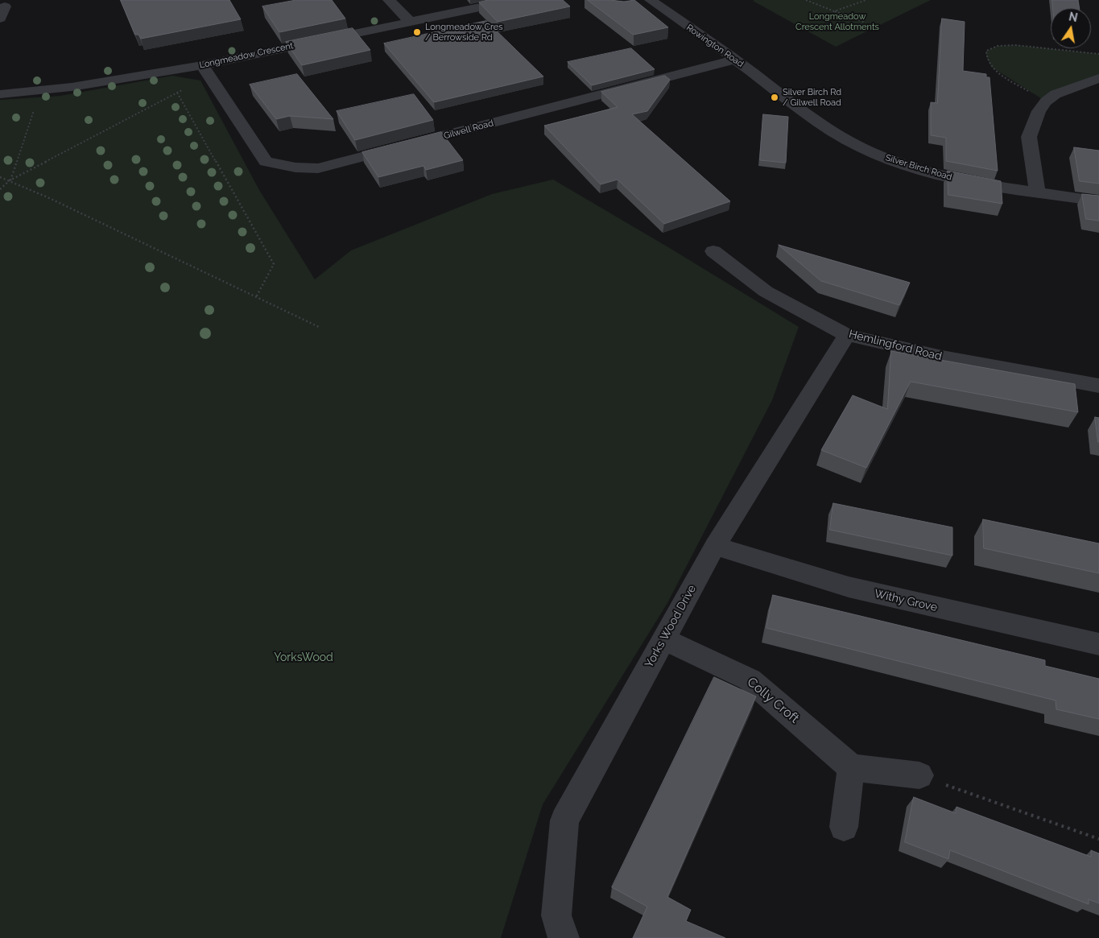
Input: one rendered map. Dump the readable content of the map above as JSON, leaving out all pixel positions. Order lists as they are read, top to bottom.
{
  "streets": {
    "street": [
      "Rowington Road",
      "Longmeadow Crescent",
      "Gilwell Road",
      "Silver Birch Road",
      "Hemlingford Road",
      "Withy Grove",
      "Yorks Wood Drive",
      "Colly Croft"
    ]
  },
  "crossings": [
    ["Rowington Road", "Gilwell Road"],
    ["Rowington Road", "Silver Birch Road"],
    ["Longmeadow Crescent", "Gilwell Road"],
    ["Hemlingford Road", "Yorks Wood Drive"],
    ["Withy Grove", "Yorks Wood Drive"],
    ["Yorks Wood Drive", "Colly Croft"]
  ],
  "parks": ["Longmeadow Crescent Allotments", "YorksWood"],
  "places": ["Longmeadow Cres / Berrowside Rd", "Silver Birch Rd / Gilwell Road"],
  "north": "top"
}
